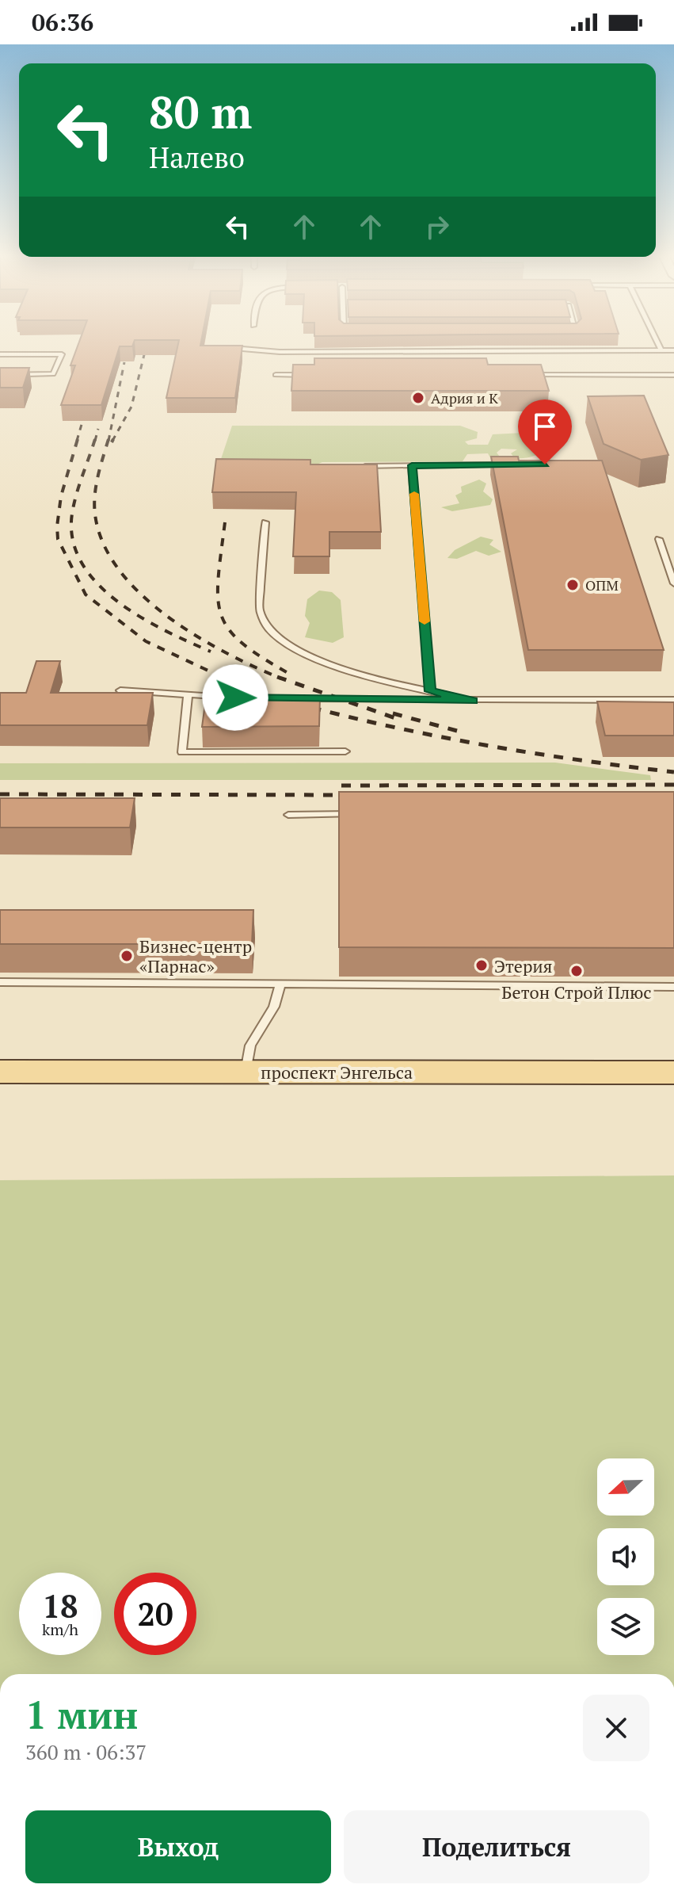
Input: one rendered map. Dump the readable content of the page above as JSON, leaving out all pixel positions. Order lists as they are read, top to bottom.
{
  "streets": {
    "main road": ["проспект Энгельса"]
  },
  "places": [
    "Адрия и К",
    "ОПМ",
    "Бизнес-центр «Парнас»",
    "Этерия",
    "Бетон Строй Плюс"
  ],
  "north": "left",
  "page": {
    "status": "06:36",
    "turn": ["80 m", "Налево"],
    "speed": "18 km/h",
    "limit": "20",
    "heading": ["1 мин", "360 m · 06:37"],
    "buttons": ["Выход", "Поделиться"]
  }
}
